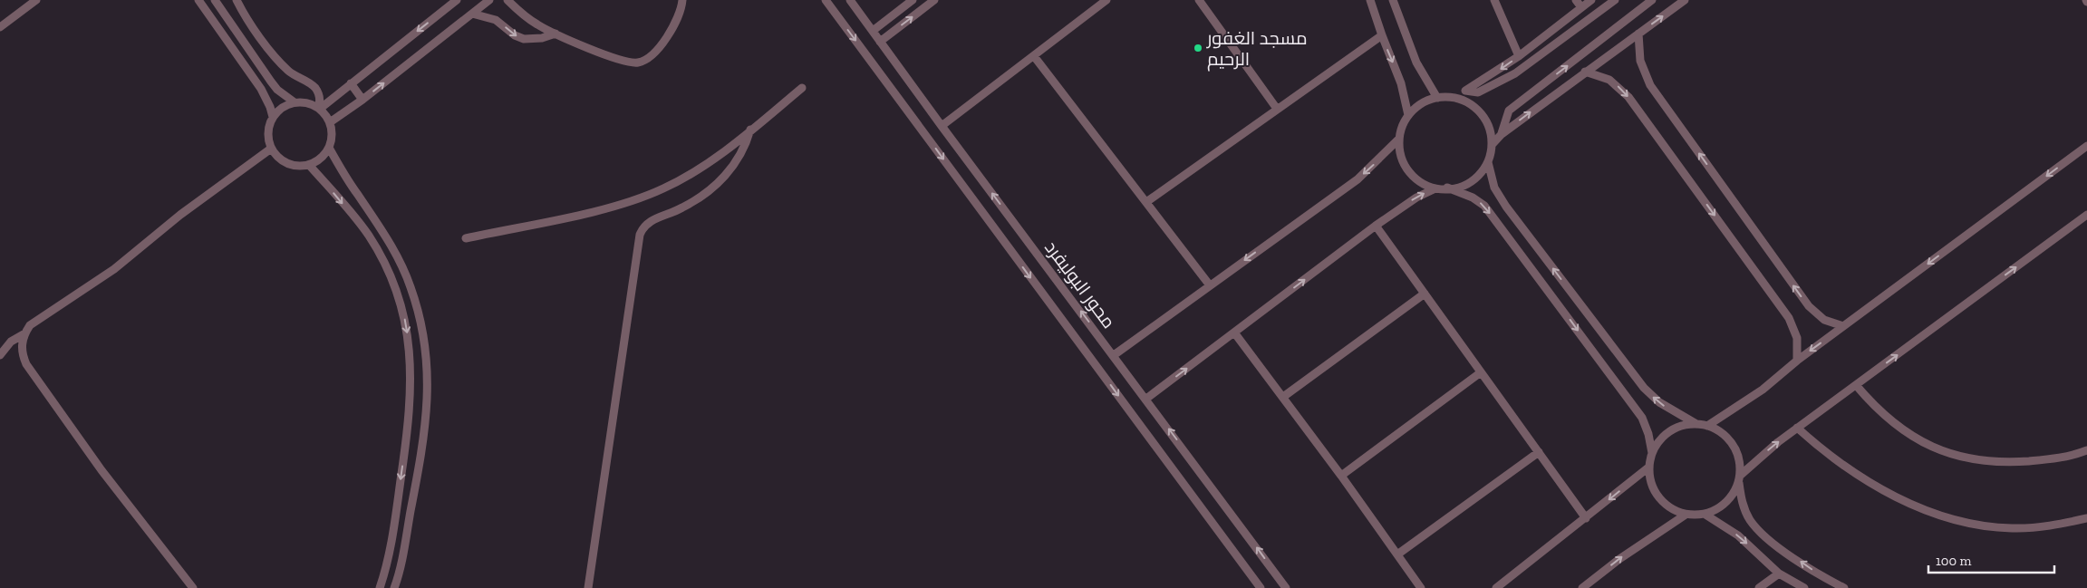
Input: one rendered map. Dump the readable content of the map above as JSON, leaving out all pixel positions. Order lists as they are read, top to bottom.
{
  "streets": {
    "street": ["محور البوليفرد"]
  },
  "places": ["مسجد الغفور الرحيم"],
  "scale_bar": "100 m"
}
